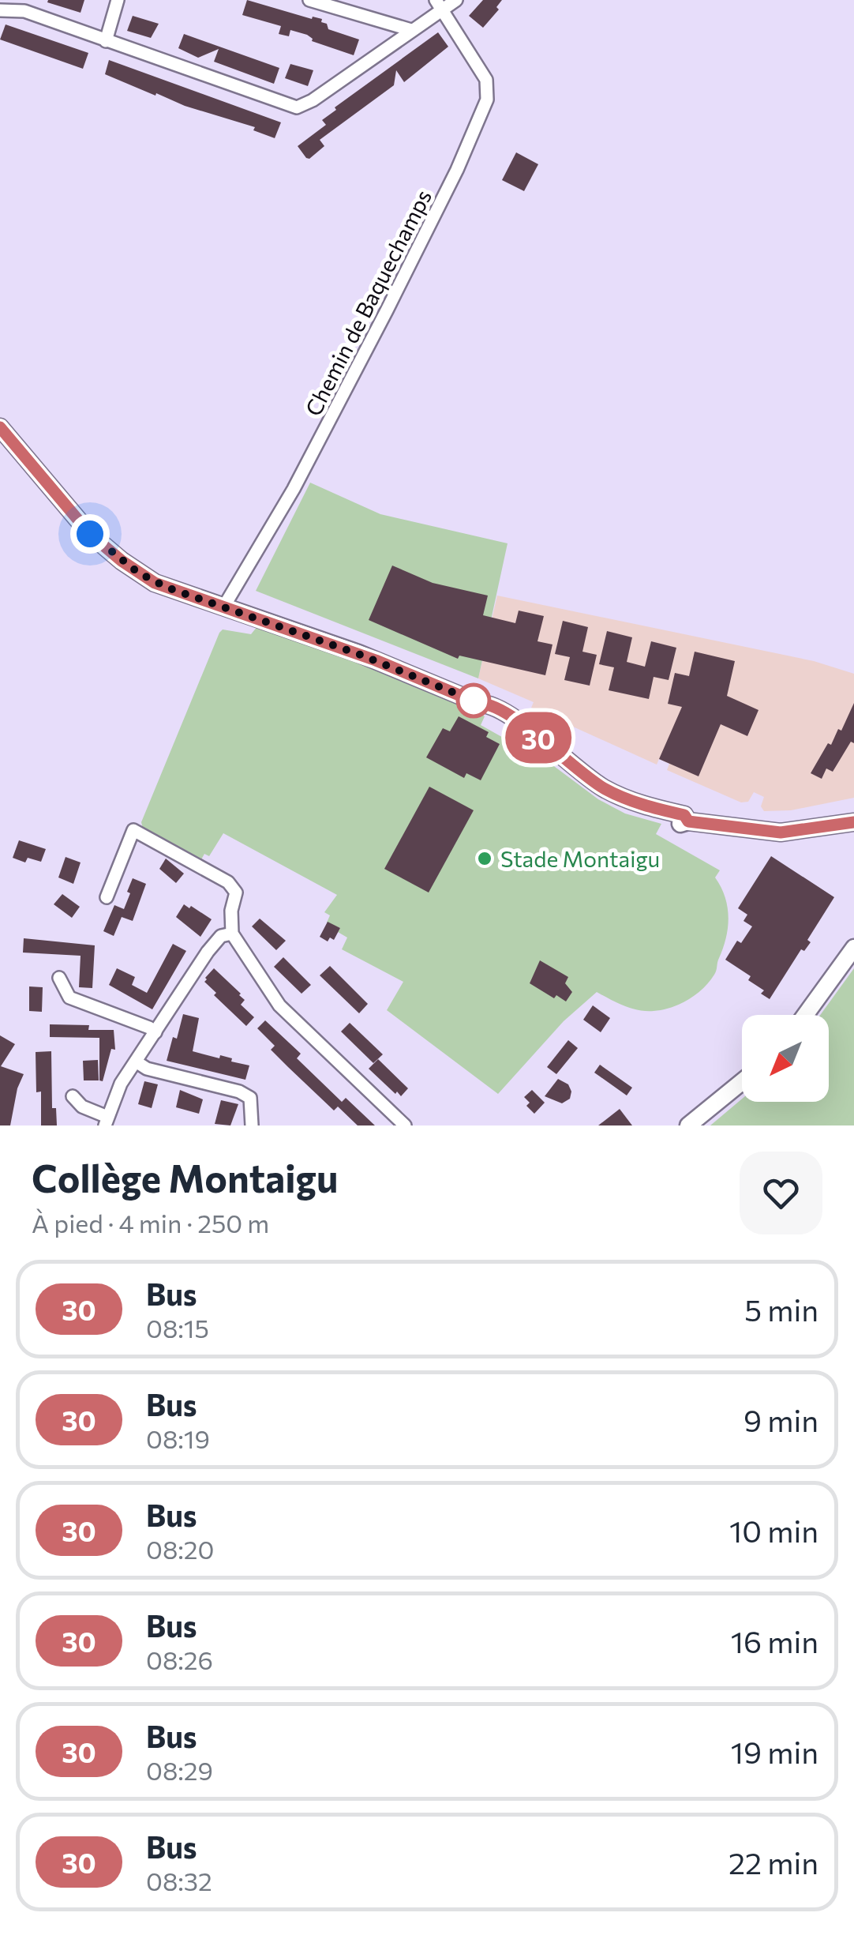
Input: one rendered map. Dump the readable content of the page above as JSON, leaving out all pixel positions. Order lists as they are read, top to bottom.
{
  "streets": {
    "street": ["Chemin de Baquechamps"]
  },
  "places": ["Stade Montaigu"],
  "lines": ["bus line 30"],
  "north": "bottom left",
  "page": {
    "on_map": "30",
    "heading": ["Collège Montaigu", "À pied · 4 min · 250 m"],
    "list": [
      {
        "mark": "30",
        "name": "Bus",
        "note": "08:15",
        "value": "5 min"
      },
      {
        "mark": "30",
        "name": "Bus",
        "note": "08:19",
        "value": "9 min"
      },
      {
        "mark": "30",
        "name": "Bus",
        "note": "08:20",
        "value": "10 min"
      },
      {
        "mark": "30",
        "name": "Bus",
        "note": "08:26",
        "value": "16 min"
      },
      {
        "mark": "30",
        "name": "Bus",
        "note": "08:29",
        "value": "19 min"
      },
      {
        "mark": "30",
        "name": "Bus",
        "note": "08:32",
        "value": "22 min"
      }
    ]
  }
}
